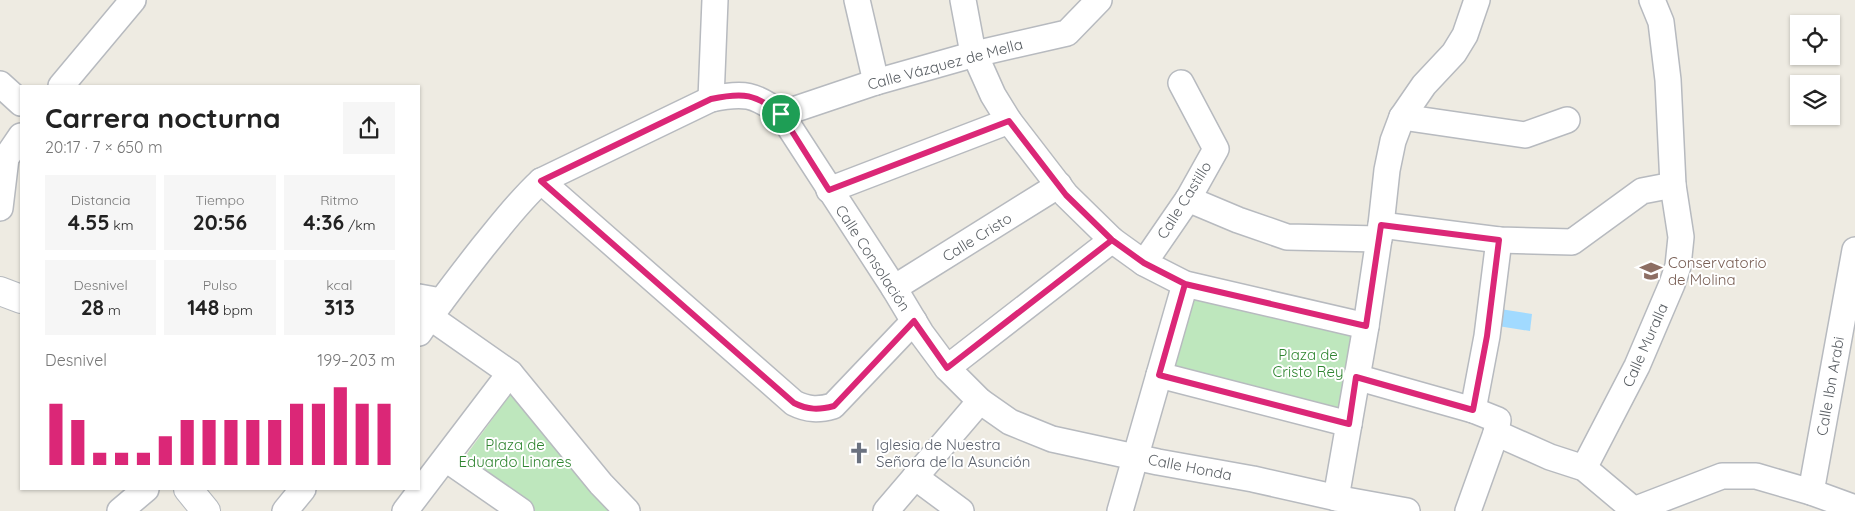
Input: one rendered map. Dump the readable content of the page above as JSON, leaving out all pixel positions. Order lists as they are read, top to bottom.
{
  "streets": {
    "street": [
      "Calle Vázquez de Mella",
      "Calle Castillo",
      "Calle Cristo",
      "Calle Consolación",
      "Calle Muralla",
      "Calle Ibn Arabi",
      "Calle Honda"
    ]
  },
  "crossings": [
    ["Calle Vázquez de Mella", "Calle Consolación"],
    ["Calle Cristo", "Calle Consolación"],
    ["Calle Consolación", "Calle Honda"]
  ],
  "parks": ["Plaza de Cristo Rey", "Plaza de Eduardo Linares"],
  "places": {
    "school or university": ["Conservatorio de Molina"],
    "church": ["Iglesia de Nuestra Señora de la Asunción"]
  },
  "page": {
    "heading": ["Carrera nocturna", "20:17 · 7 × 650 m"],
    "stats": [
      ["Distancia", "4.55 km"],
      ["Tiempo", "20:56"],
      ["Ritmo", "4:36 /km"],
      ["Desnivel", "28 m"],
      ["Pulso", "148 bpm"],
      ["kcal", "313"]
    ],
    "chart": ["Desnivel", "199–203 m"]
  }
}
